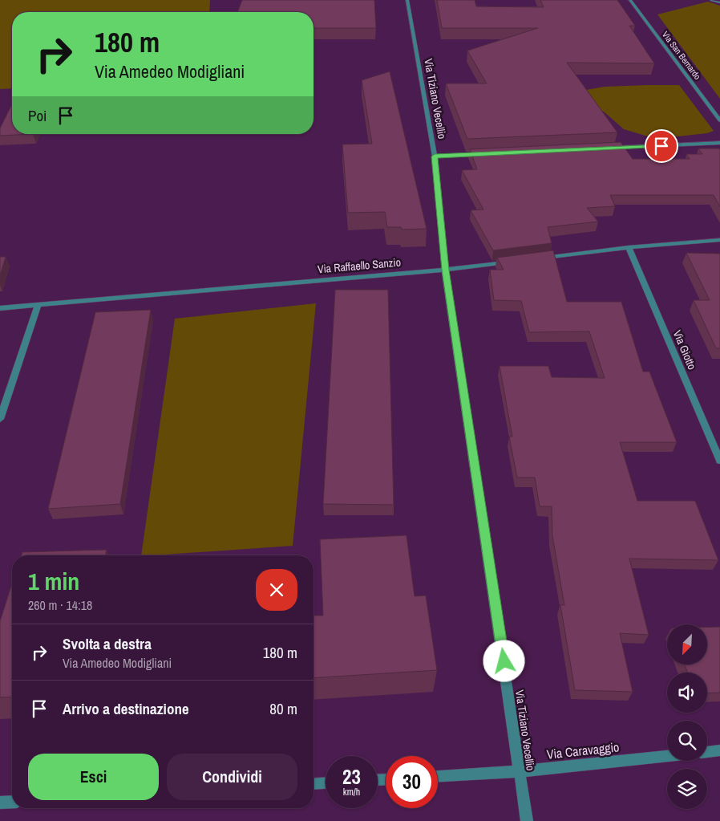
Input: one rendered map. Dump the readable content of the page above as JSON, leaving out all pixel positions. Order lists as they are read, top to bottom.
{
  "streets": {
    "street": [
      "Via San Bernardo",
      "Via Tiziano Vecellio",
      "Via Raffaello Sanzio",
      "Via Giotto",
      "Via Caravaggio"
    ]
  },
  "crossings": [
    ["Via Tiziano Vecellio", "Via Raffaello Sanzio"],
    ["Via Tiziano Vecellio", "Via Caravaggio"]
  ],
  "north": "bottom left",
  "page": {
    "turn": ["180 m", "Via Amedeo Modigliani"],
    "then": "Poi",
    "heading": ["1 min", "260 m · 14:18"],
    "list": [
      {
        "name": "Svolta a destra",
        "note": "Via Amedeo Modigliani",
        "value": "180 m"
      },
      {
        "name": "Arrivo a destinazione",
        "value": "80 m"
      }
    ],
    "buttons": ["Esci", "Condividi"],
    "speed": "23 km/h",
    "limit": "30"
  }
}
